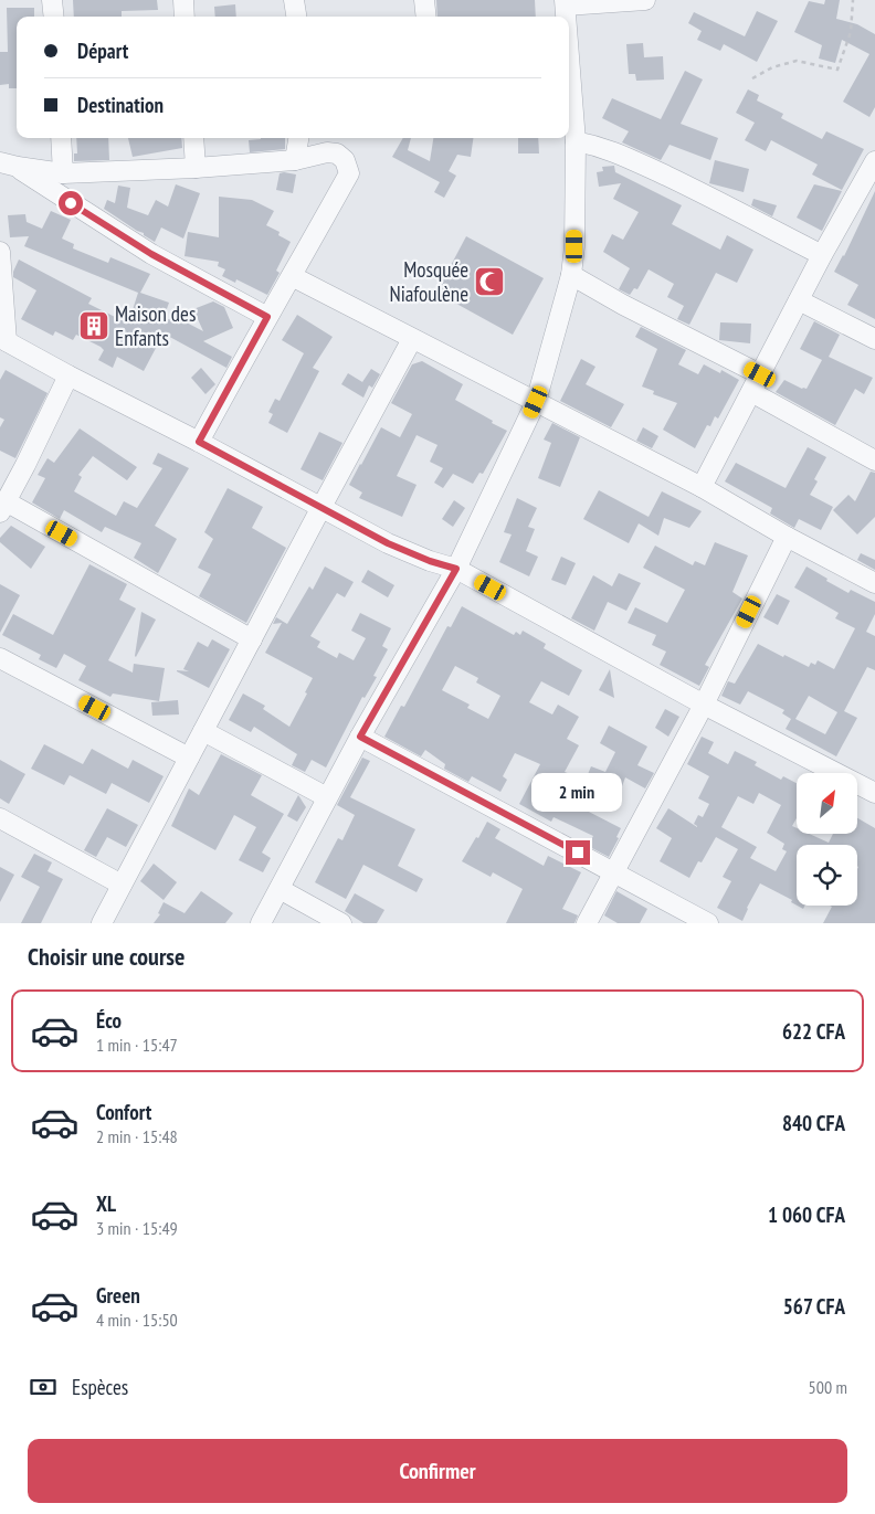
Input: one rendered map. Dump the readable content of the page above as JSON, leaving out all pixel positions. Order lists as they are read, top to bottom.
{
  "places": {
    "mosque": ["Mosquée Niafoulène"],
    "building": ["Maison des Enfants"]
  },
  "north": "top right",
  "page": {
    "banner": ["Départ", "Destination"],
    "bubble": "2 min",
    "heading": "Choisir une course",
    "list": [
      {
        "name": "Éco",
        "note": "1 min · 15:47",
        "value": "622 CFA"
      },
      {
        "name": "Confort",
        "note": "2 min · 15:48",
        "value": "840 CFA"
      },
      {
        "name": "XL",
        "note": "3 min · 15:49",
        "value": "1 060 CFA"
      },
      {
        "name": "Green",
        "note": "4 min · 15:50",
        "value": "567 CFA"
      }
    ],
    "pay": ["Espèces", "500 m"],
    "buttons": "Confirmer"
  }
}
